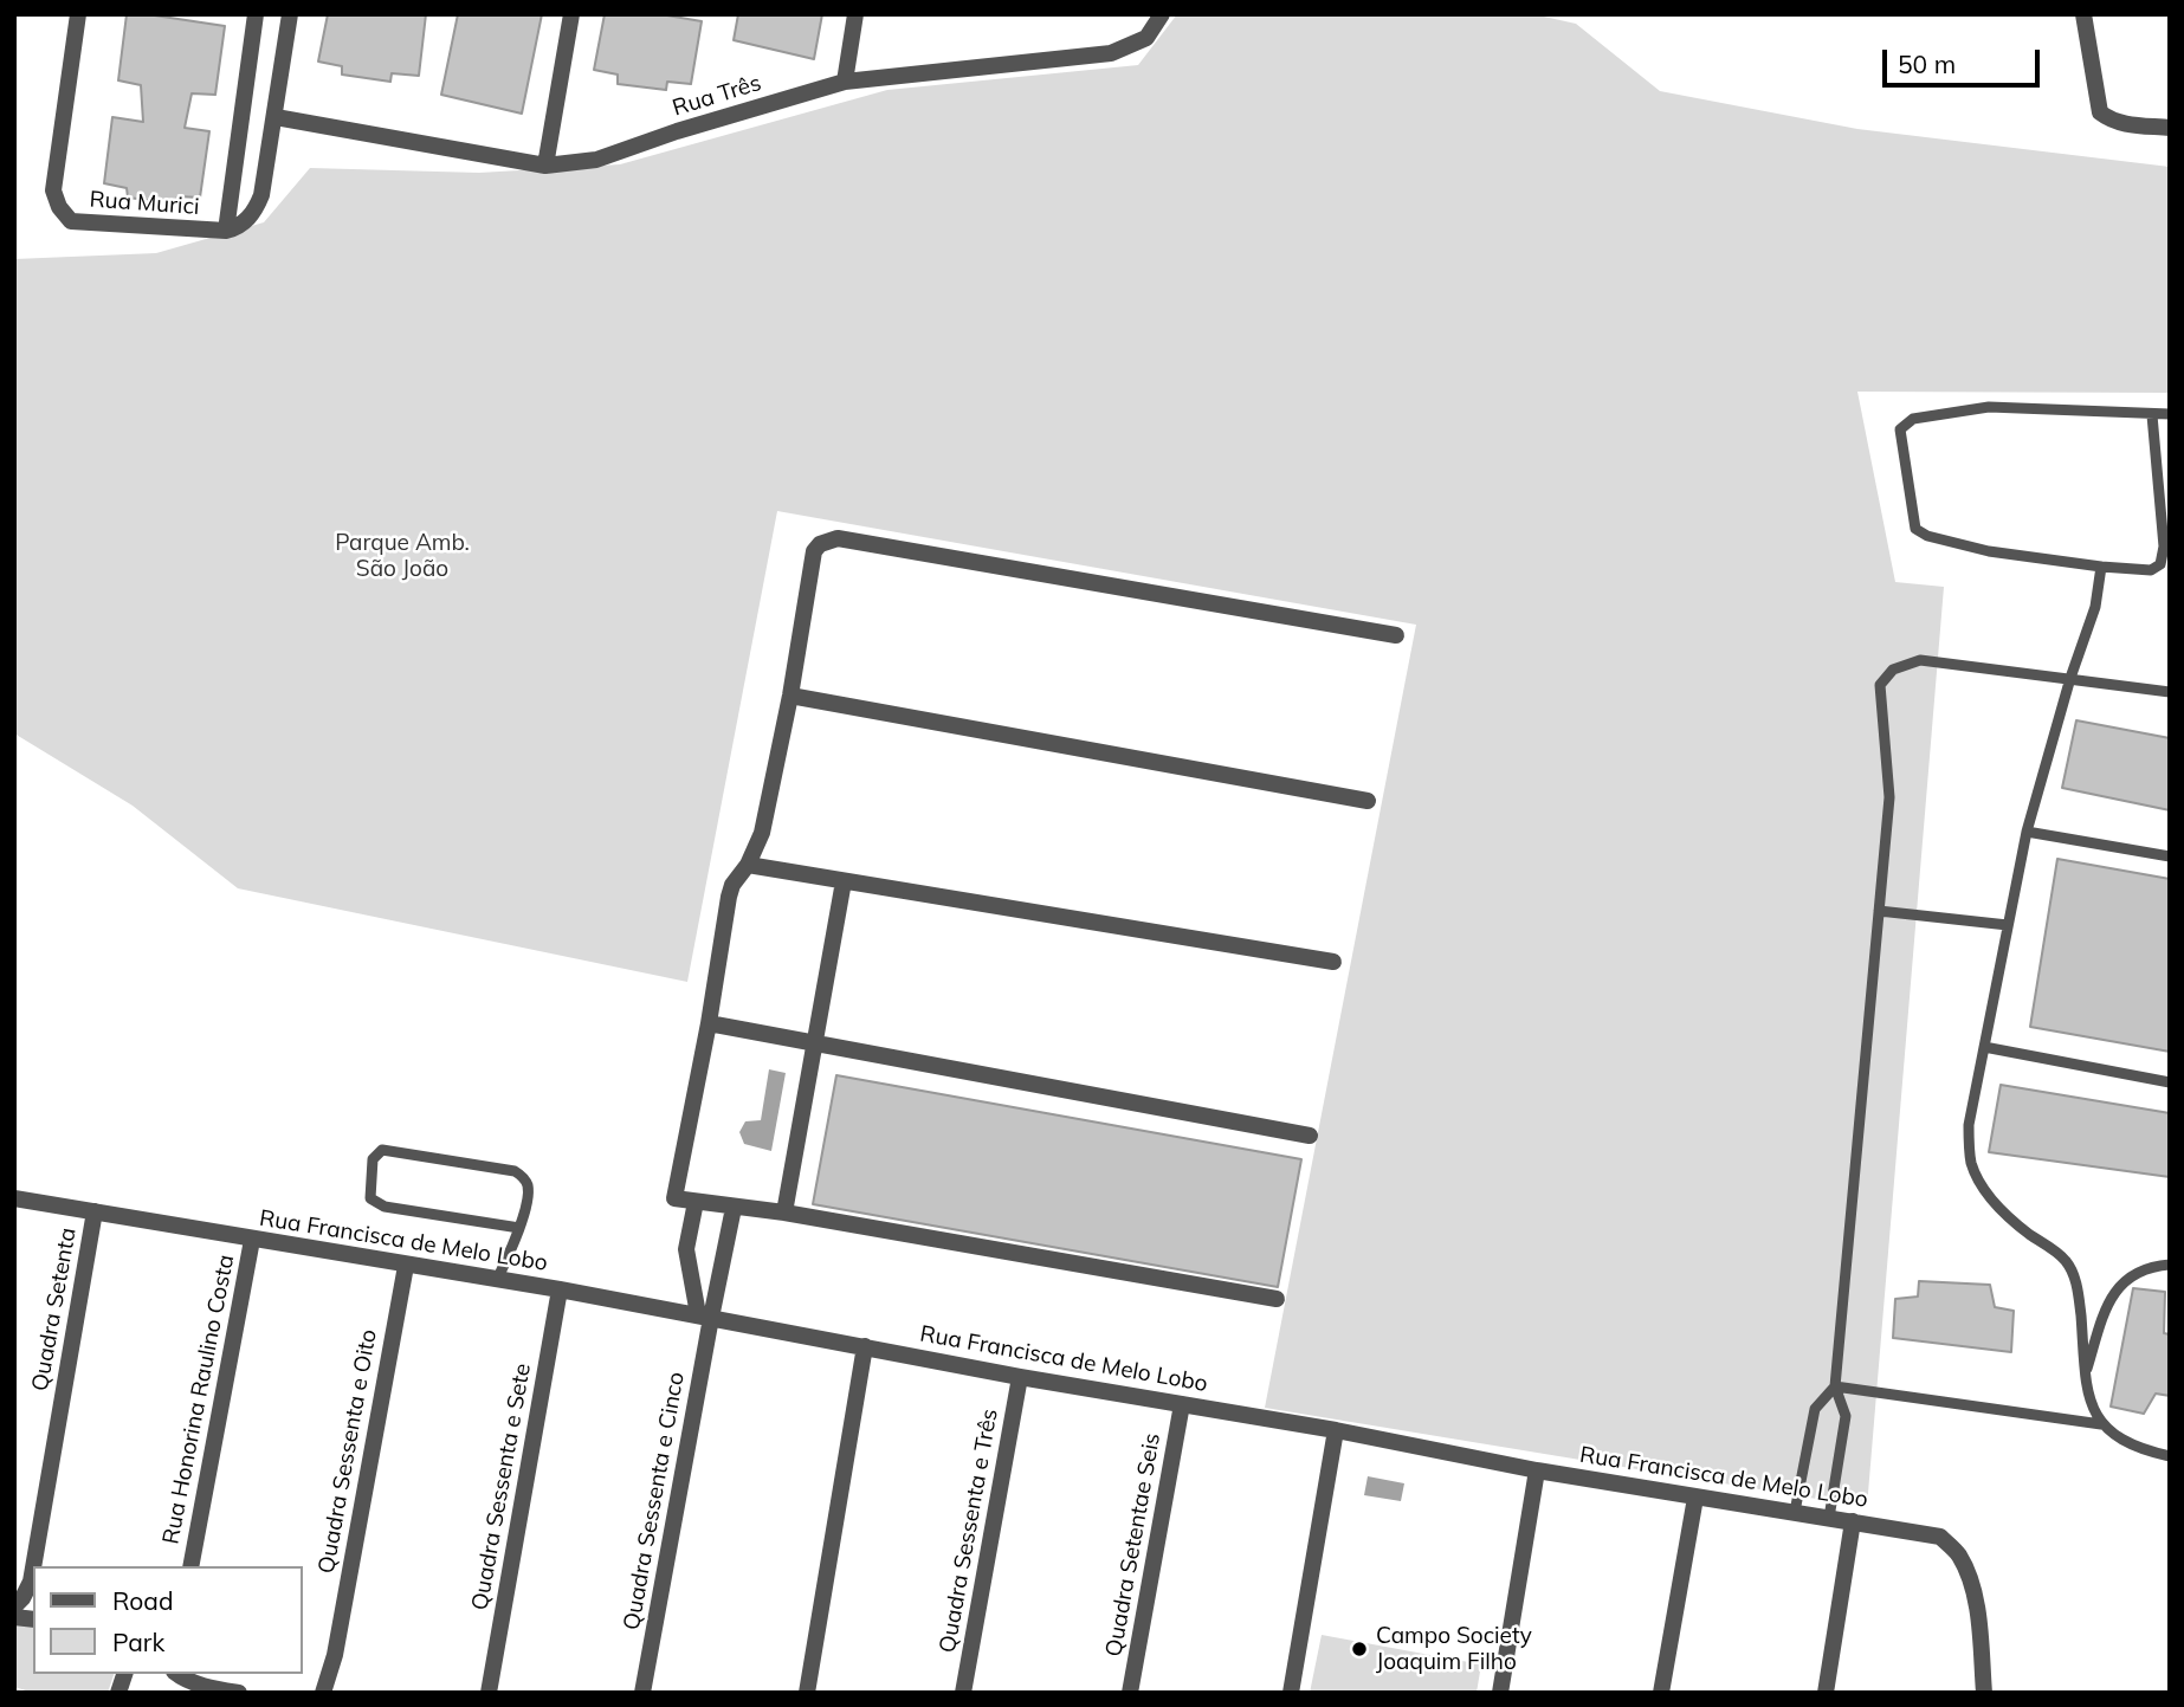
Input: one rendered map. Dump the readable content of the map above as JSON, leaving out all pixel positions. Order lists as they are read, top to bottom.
{
  "streets": {
    "street": [
      "Rua Três",
      "Rua Murici",
      "Rua Francisca de Melo Lobo",
      "Quadra Setenta",
      "Rua Honorina Raulino Costa",
      "Quadra Sessenta e Oito",
      "Quadra Sessenta e Sete",
      "Quadra Sessenta e Cinco",
      "Quadra Sessenta e Três",
      "Quadra Setentae Seis"
    ]
  },
  "crossings": [
    ["Rua Três", "Rua Murici"],
    ["Rua Francisca de Melo Lobo", "Quadra Setenta"],
    ["Rua Francisca de Melo Lobo", "Rua Honorina Raulino Costa"],
    ["Rua Francisca de Melo Lobo", "Quadra Sessenta e Oito"],
    ["Rua Francisca de Melo Lobo", "Quadra Sessenta e Sete"],
    ["Rua Francisca de Melo Lobo", "Quadra Sessenta e Cinco"],
    ["Rua Francisca de Melo Lobo", "Quadra Sessenta e Três"],
    ["Rua Francisca de Melo Lobo", "Quadra Setentae Seis"]
  ],
  "parks": ["Parque Amb. São João"],
  "places": ["Campo Society Joaquim Filho"],
  "legend": ["Road", "Park"],
  "scale_bar": "50 m"
}
